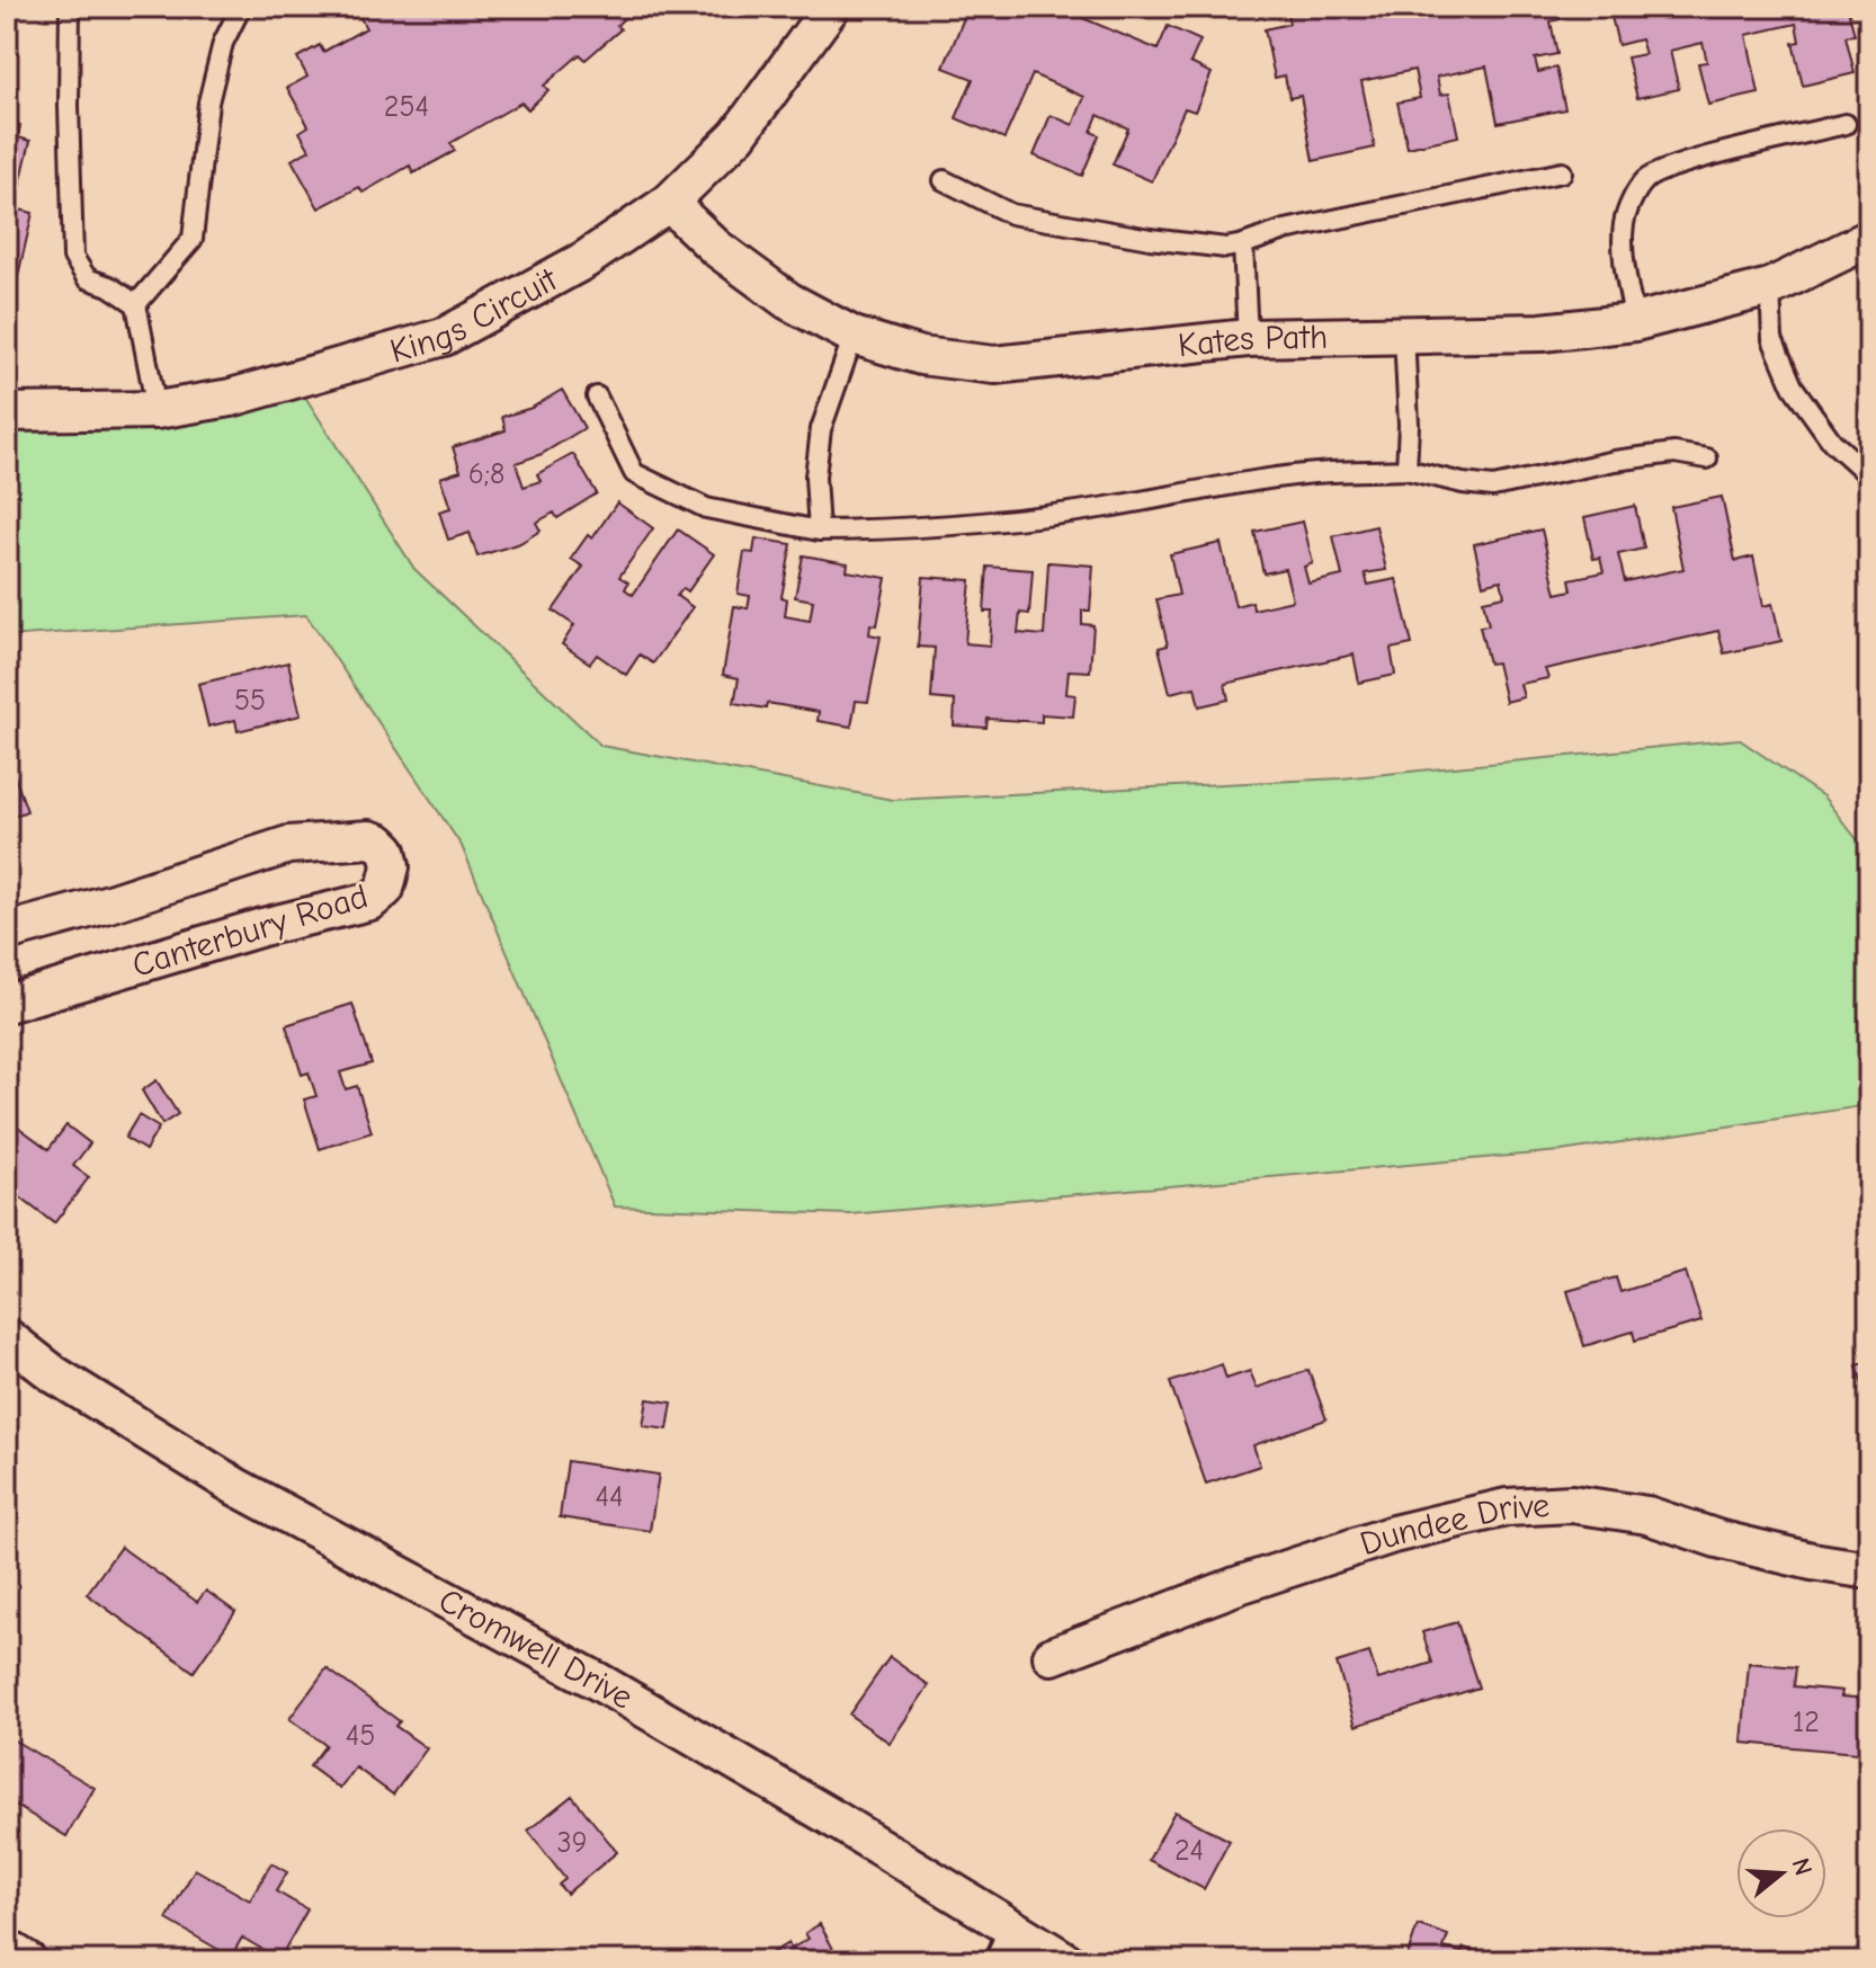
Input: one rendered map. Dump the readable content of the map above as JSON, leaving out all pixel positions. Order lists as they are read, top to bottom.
{
  "streets": {
    "street": [
      "Kings Circuit",
      "Kates Path",
      "Canterbury Road",
      "Dundee Drive",
      "Cromwell Drive"
    ]
  },
  "crossings": [
    ["Kings Circuit", "Kates Path"]
  ],
  "house_numbers": [
    "254",
    "6;8",
    "55",
    "44",
    "12",
    "45",
    "39",
    "24"
  ],
  "north": "right"
}
